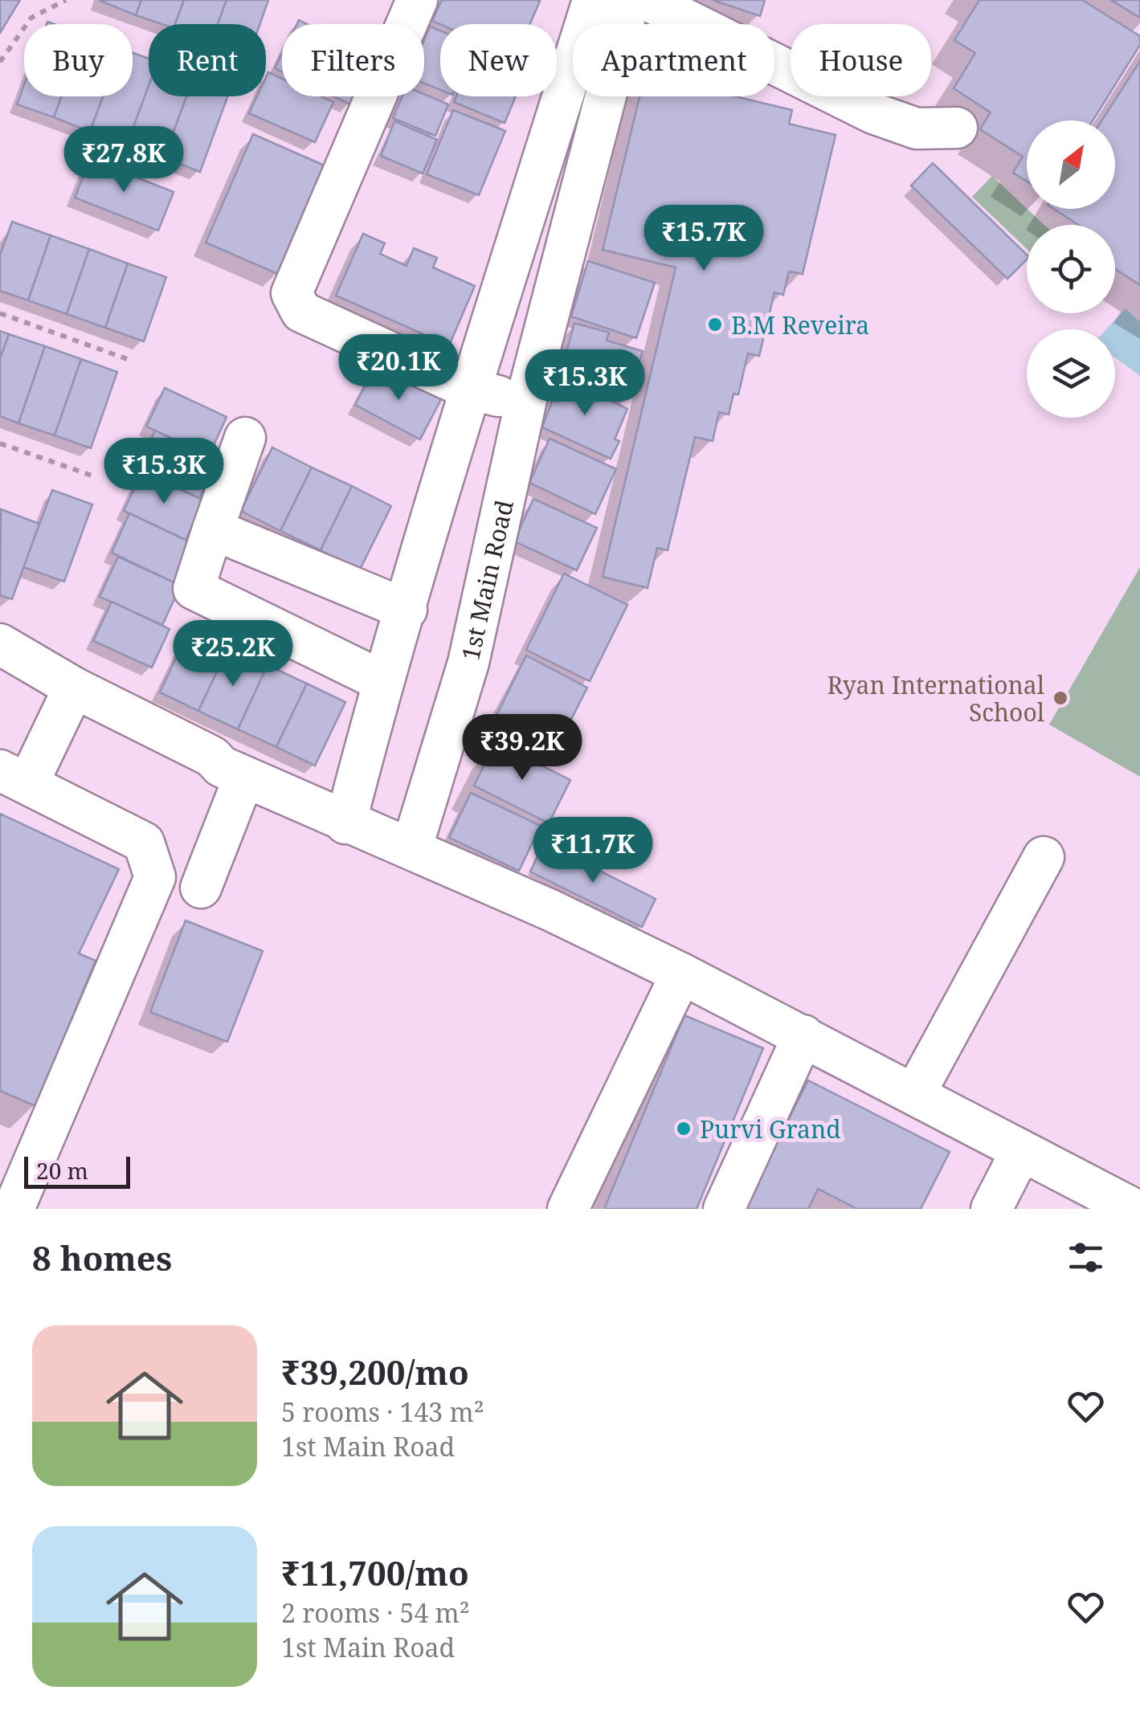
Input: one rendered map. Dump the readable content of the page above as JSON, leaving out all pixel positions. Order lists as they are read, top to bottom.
{
  "streets": {
    "street": ["1st Main Road"]
  },
  "places": ["B.M Reveira", "Ryan International School", "Purvi Grand"],
  "scale_bar": "20 m",
  "north": "top right",
  "page": {
    "chip": [
      "Buy",
      "Rent",
      "Filters",
      "New",
      "Apartment",
      "House"
    ],
    "price": [
      "₹27.8K",
      "₹15.7K",
      "₹20.1K",
      "₹15.3K",
      "₹15.3K",
      "₹25.2K",
      "₹39.2K",
      "₹11.7K"
    ],
    "scale": "20 m",
    "heading": "8 homes",
    "list": [
      {
        "name": "₹39,200/mo",
        "note": "5 rooms · 143 m² · 1st Main Road"
      },
      {
        "name": "₹11,700/mo",
        "note": "2 rooms · 54 m² · 1st Main Road"
      }
    ]
  }
}
